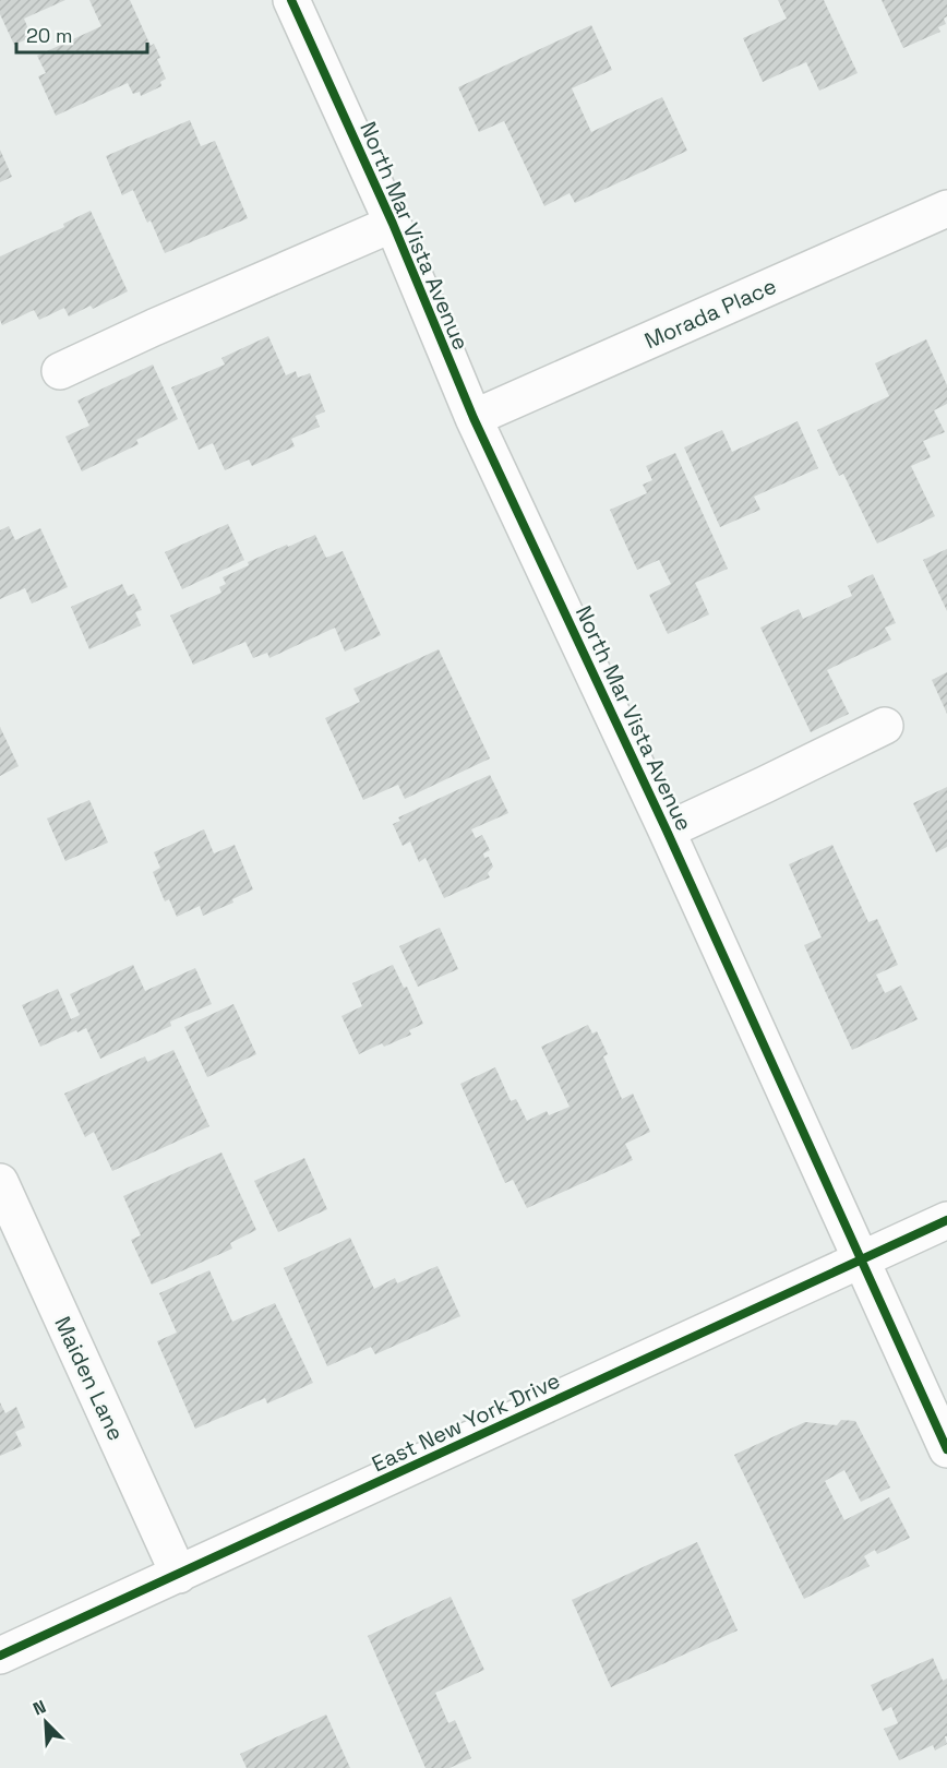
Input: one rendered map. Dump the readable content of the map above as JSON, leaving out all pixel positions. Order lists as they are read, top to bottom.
{
  "streets": {
    "street": [
      "North Mar Vista Avenue",
      "Morada Place",
      "Maiden Lane",
      "East New York Drive"
    ]
  },
  "crossings": [
    ["North Mar Vista Avenue", "Morada Place"],
    ["North Mar Vista Avenue", "East New York Drive"],
    ["Maiden Lane", "East New York Drive"]
  ],
  "scale_bar": "20 m",
  "north": "top left"
}
